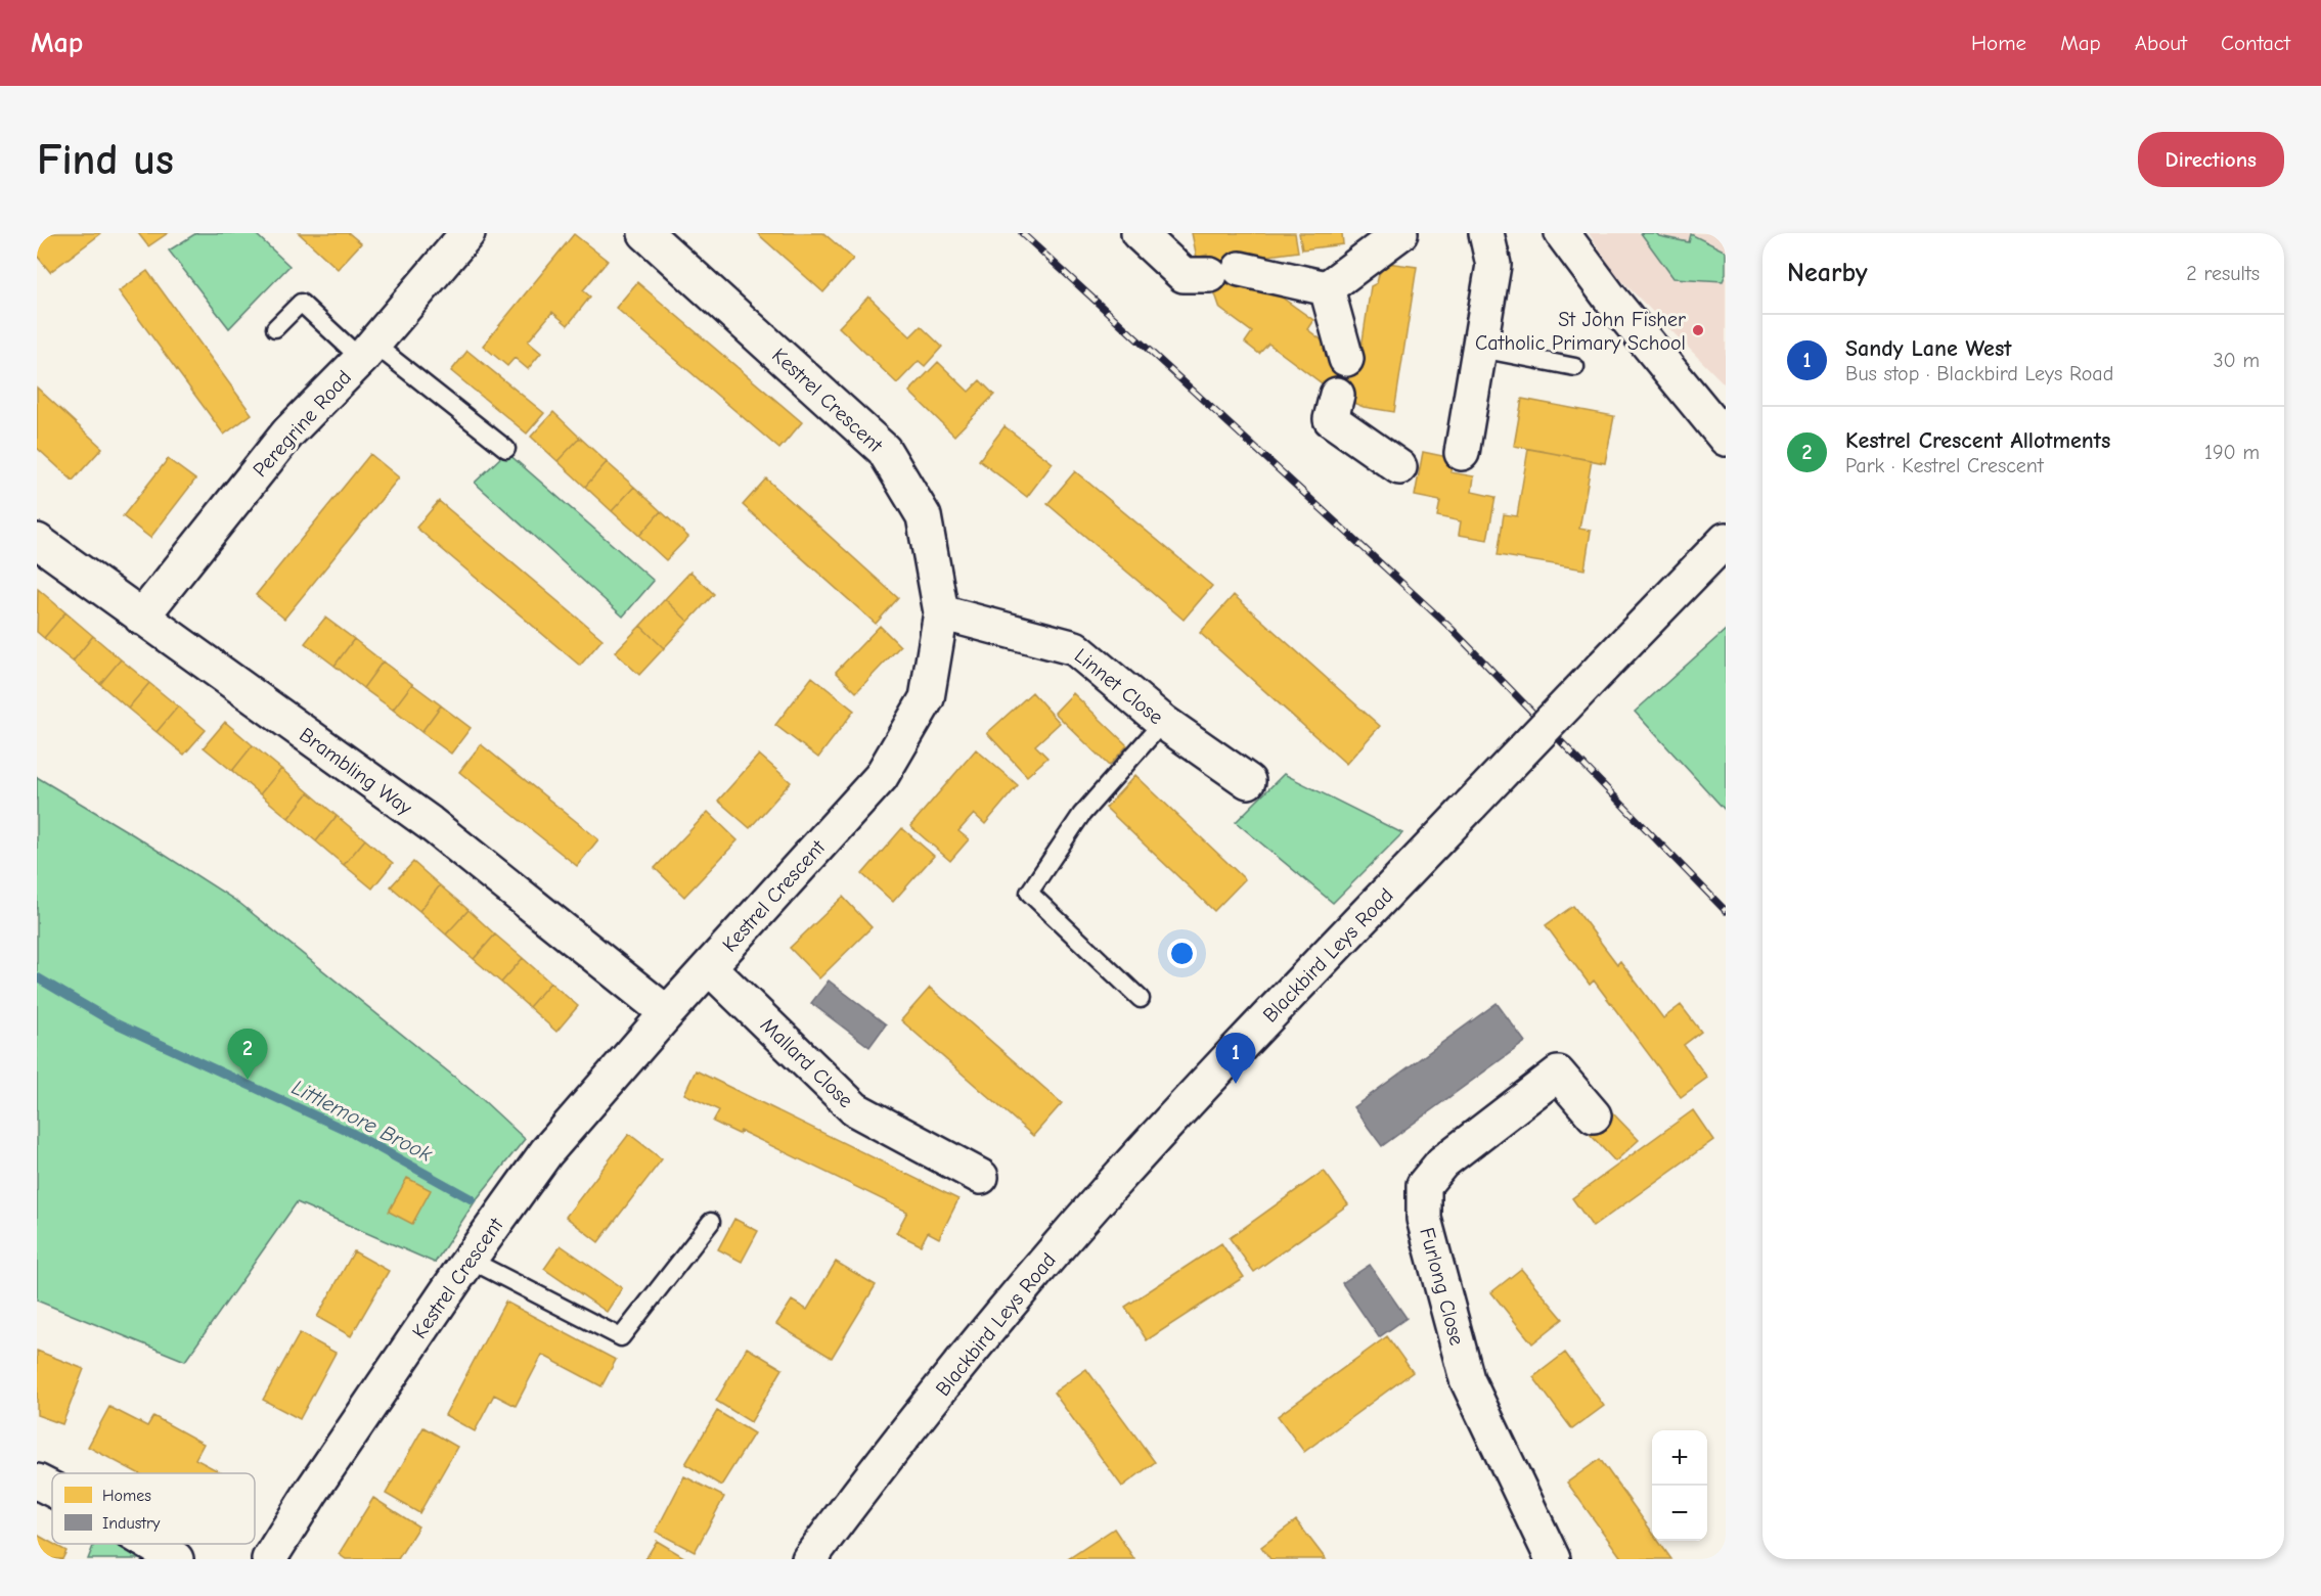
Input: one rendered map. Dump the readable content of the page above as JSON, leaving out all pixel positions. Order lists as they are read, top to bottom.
{
  "streets": {
    "street": [
      "Kestrel Crescent",
      "Peregrine Road",
      "Linnet Close",
      "Brambling Way",
      "Blackbird Leys Road",
      "Mallard Close",
      "Furlong Close"
    ]
  },
  "crossings": [
    ["Kestrel Crescent", "Linnet Close"],
    ["Kestrel Crescent", "Brambling Way"],
    ["Kestrel Crescent", "Mallard Close"],
    ["Peregrine Road", "Brambling Way"]
  ],
  "water": ["Littlemore Brook"],
  "places": ["St John Fisher Catholic Primary School"],
  "legend": ["Homes", "Industry"],
  "page": {
    "header": "Map",
    "nav": [
      "Home",
      "Map",
      "About",
      "Contact"
    ],
    "buttons": "Directions",
    "title": "Find us",
    "heading": ["Nearby", "2 results"],
    "list": [
      {
        "mark": "1",
        "name": "Sandy Lane West",
        "note": "Bus stop · Blackbird Leys Road",
        "value": "30 m"
      },
      {
        "mark": "2",
        "name": "Kestrel Crescent Allotments",
        "note": "Park · Kestrel Crescent",
        "value": "190 m"
      }
    ],
    "pins": ["2", "1"],
    "map_buttons": ["+", "−"]
  }
}
